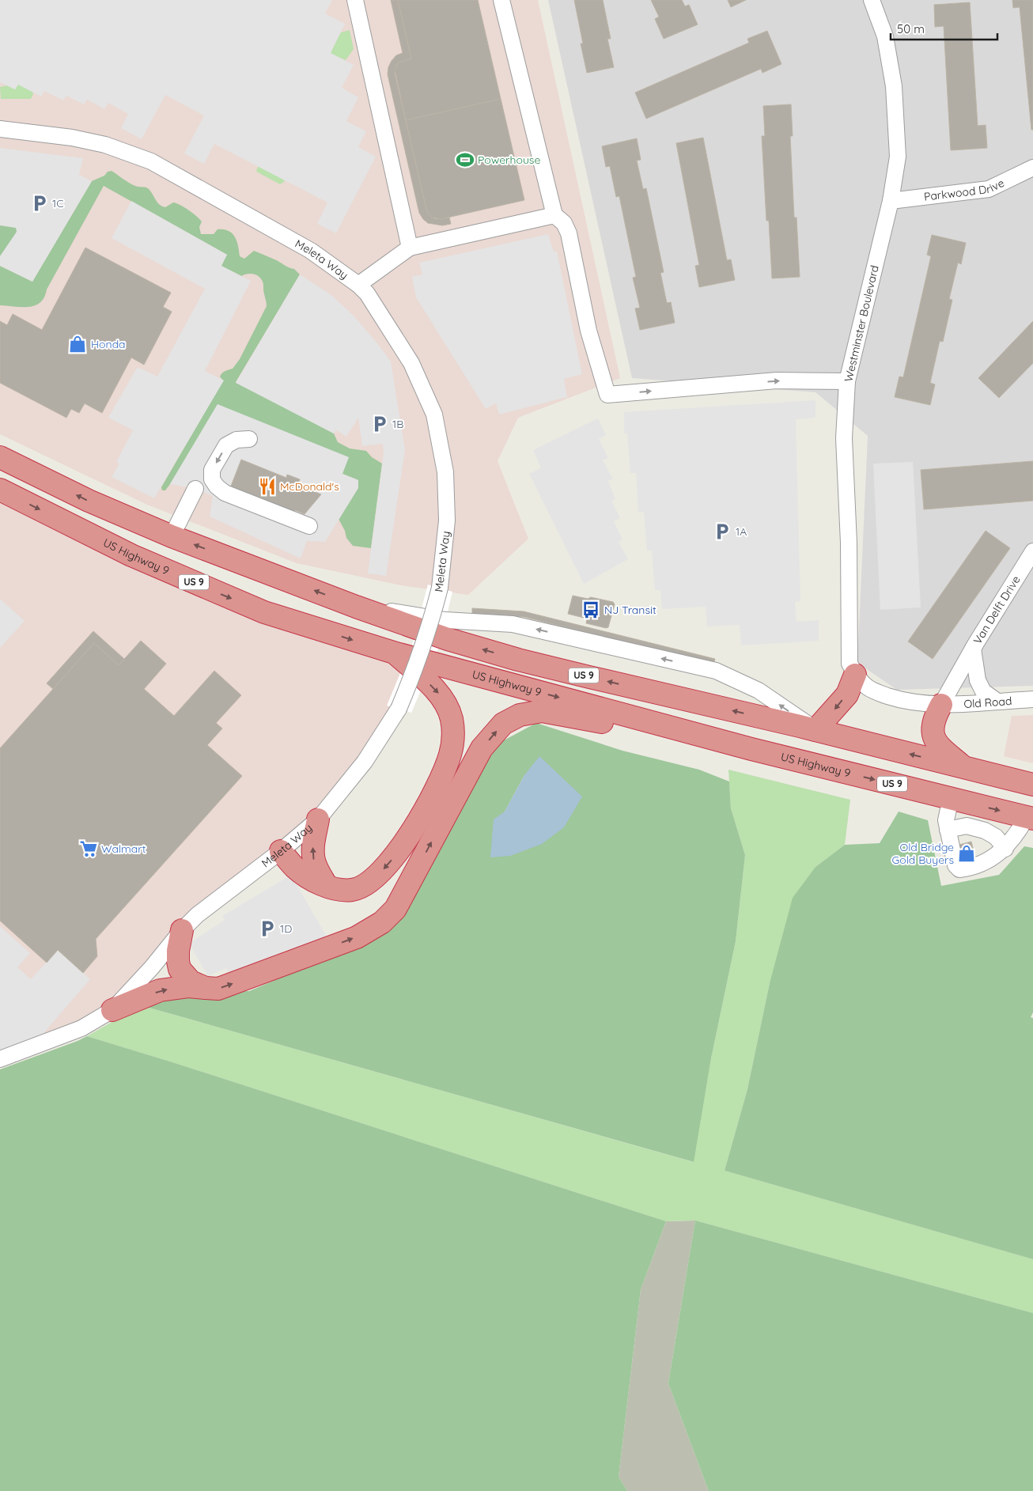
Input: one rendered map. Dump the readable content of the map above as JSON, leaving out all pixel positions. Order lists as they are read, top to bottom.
{
  "streets": {
    "highway": ["US Highway 9", "US 9"],
    "street": [
      "Parkwood Drive",
      "Meleta Way",
      "Westminster Boulevard",
      "Van Delft Drive",
      "Old Road"
    ]
  },
  "crossings": [
    ["Parkwood Drive", "Westminster Boulevard"],
    ["Westminster Boulevard", "Van Delft Drive"],
    ["Westminster Boulevard", "Old Road"],
    ["Van Delft Drive", "Old Road"]
  ],
  "places": {
    "sports": ["Powerhouse"],
    "parking": [
      "1C",
      "1B",
      "1A",
      "1D"
    ],
    "shop": ["Honda", "Old Bridge Gold Buyers"],
    "restaurant": ["McDonald's"],
    "bus stop": ["NJ Transit"],
    "supermarket": ["Walmart"]
  },
  "scale_bar": "50 m"
}
